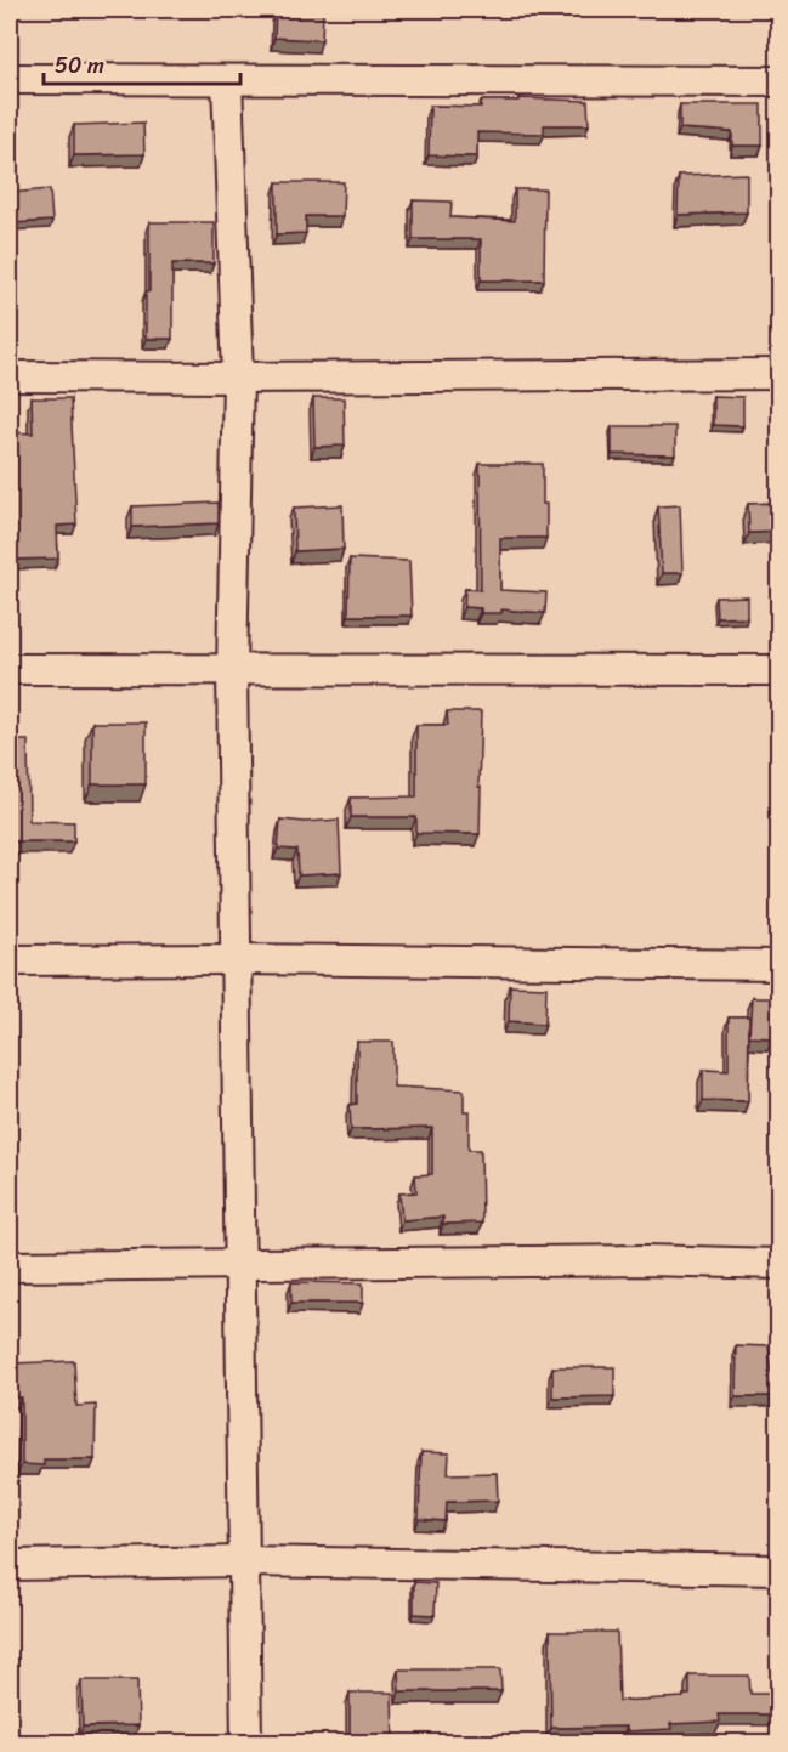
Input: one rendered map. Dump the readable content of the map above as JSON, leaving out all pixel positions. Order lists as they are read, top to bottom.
{
  "scale_bar": "50 m"
}
